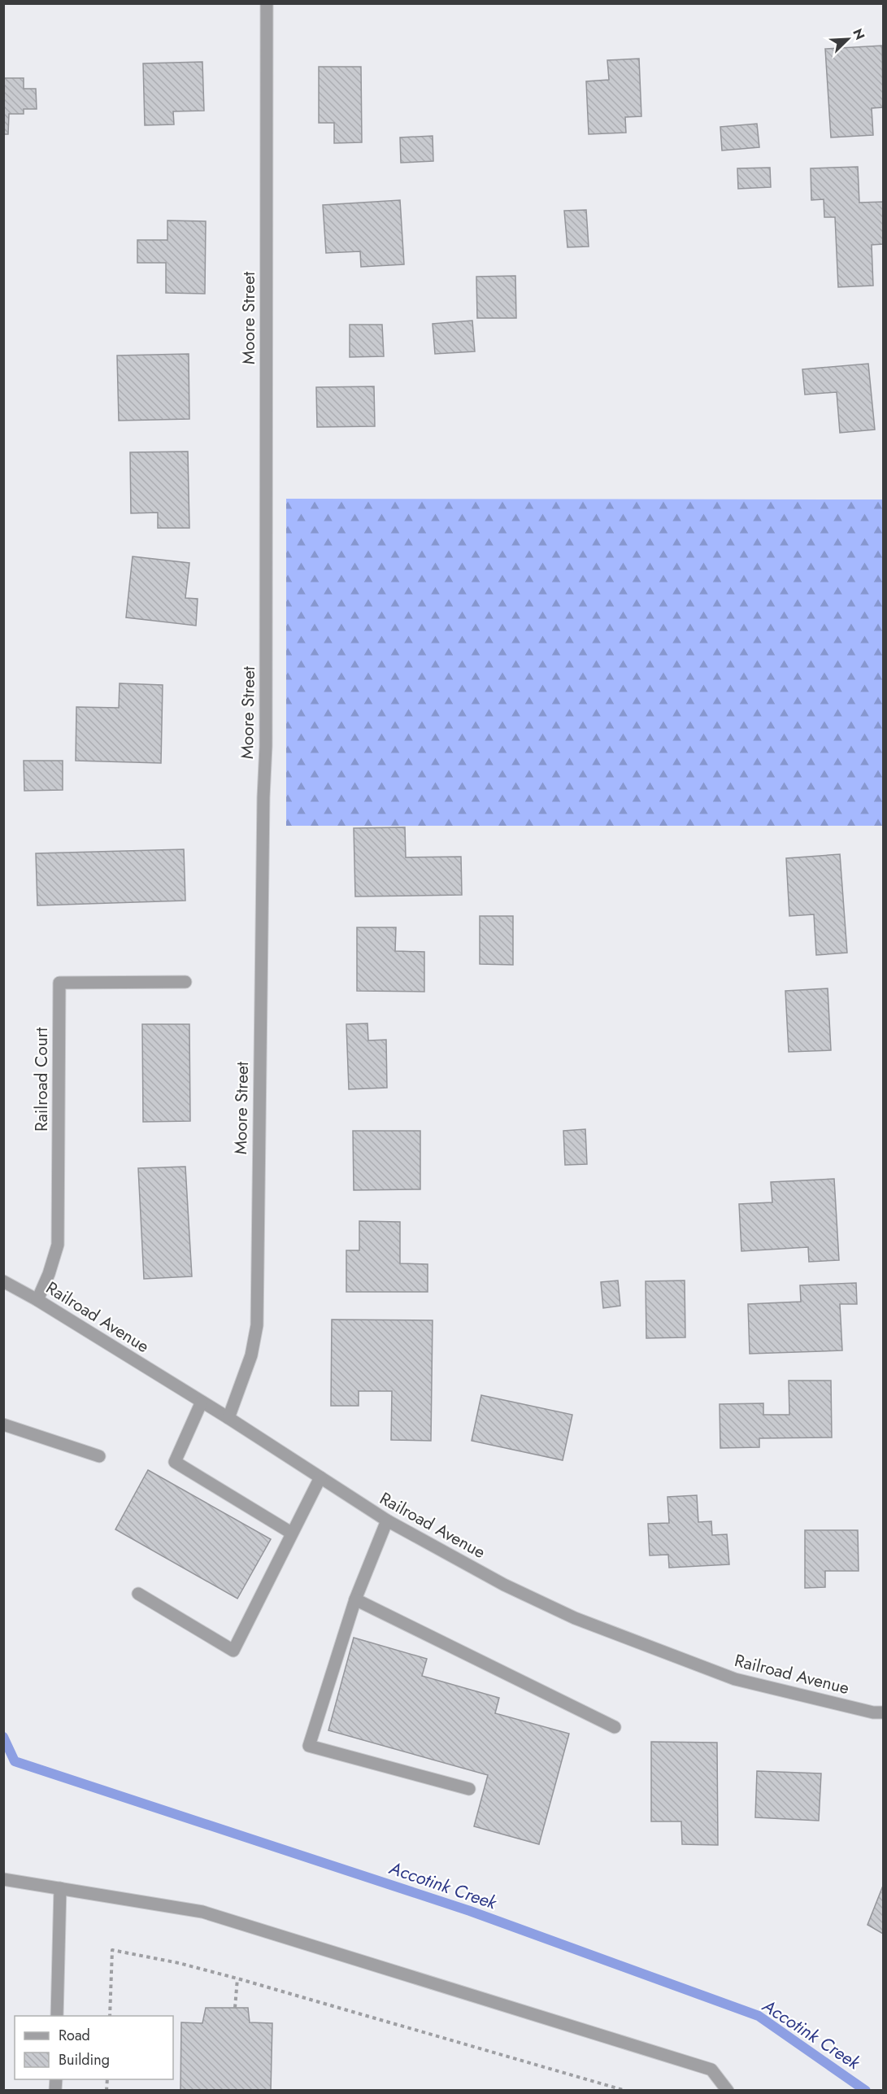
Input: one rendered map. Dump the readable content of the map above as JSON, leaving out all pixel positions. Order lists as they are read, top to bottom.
{
  "streets": {
    "street": ["Moore Street", "Railroad Court", "Railroad Avenue"]
  },
  "crossings": [
    ["Moore Street", "Railroad Avenue"],
    ["Railroad Court", "Railroad Avenue"]
  ],
  "water": ["Accotink Creek"],
  "legend": ["Road", "Building"],
  "north": "top right"
}
